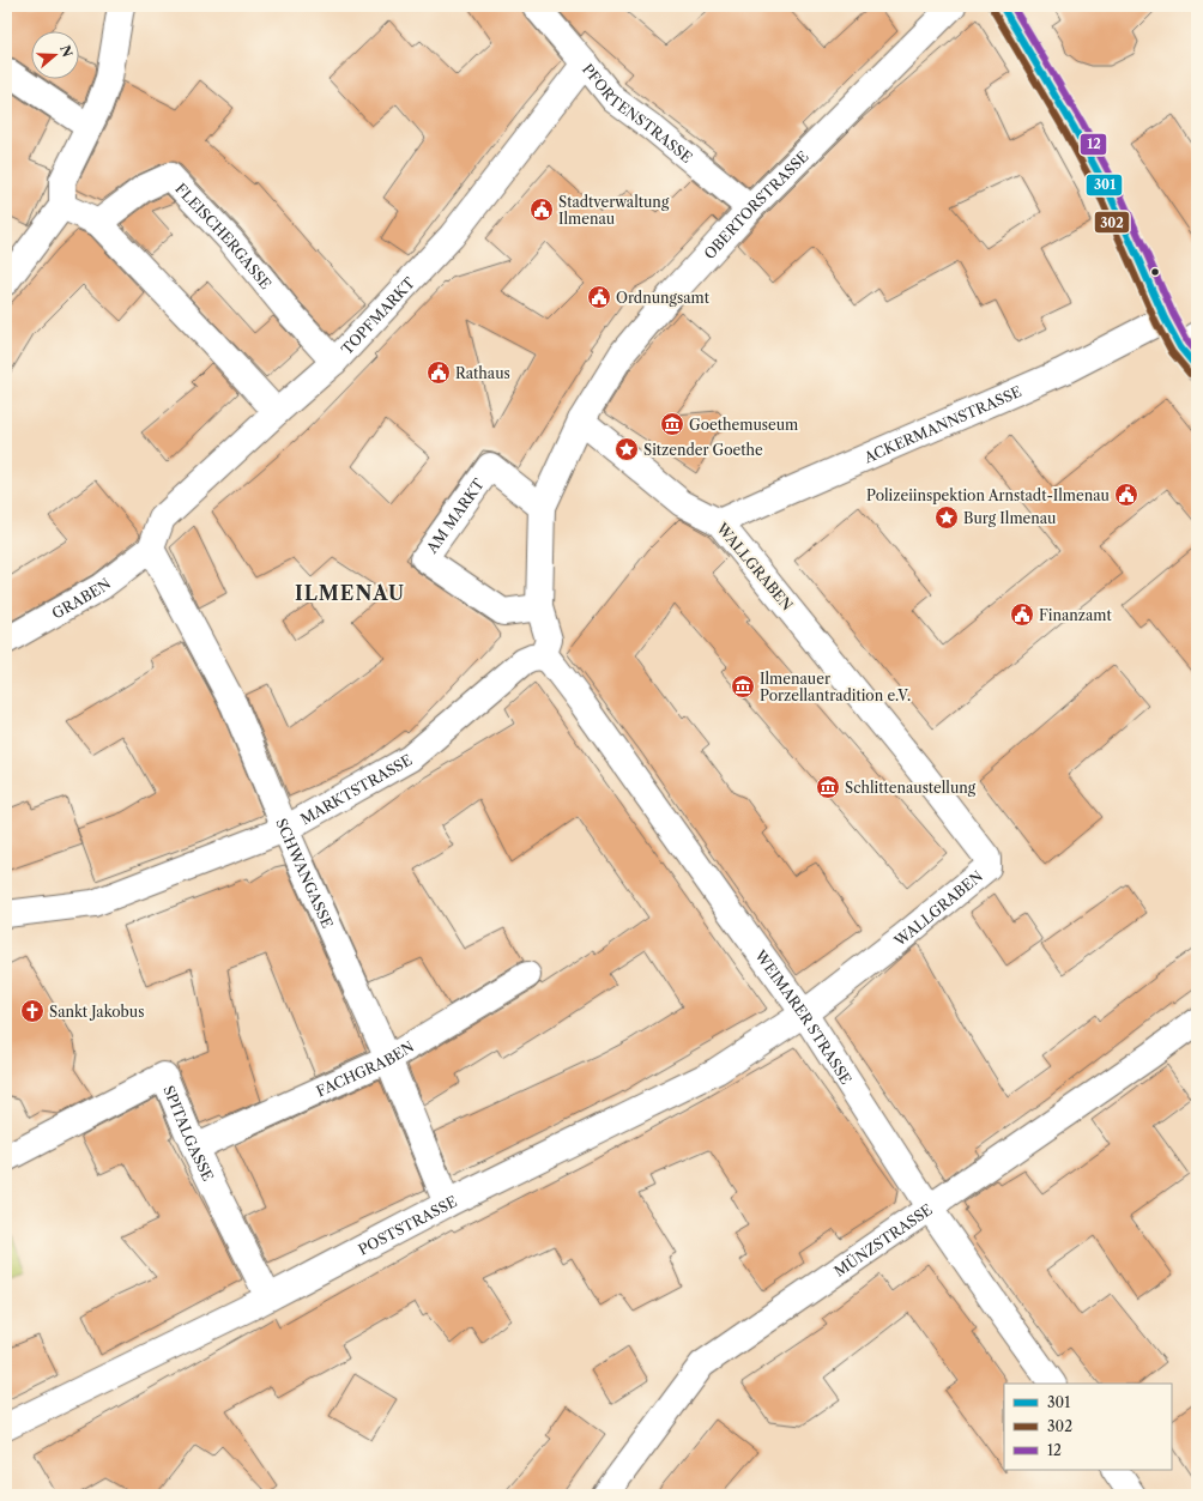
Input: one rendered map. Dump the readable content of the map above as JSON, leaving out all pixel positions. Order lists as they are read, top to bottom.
{
  "streets": {
    "street": [
      "PFORTENSTRASSE",
      "OBERTORSTRASSE",
      "FLEISCHERGASSE",
      "TOPFMARKT",
      "ACKERMANNSTRASSE",
      "AM MARKT",
      "WALLGRABEN",
      "GRABEN",
      "MARKTSTRASSE",
      "SCHWANGASSE",
      "WEIMARER STRASSE",
      "FACHGRABEN",
      "SPITALGASSE",
      "POSTSTRASSE",
      "MÜNZSTRASSE"
    ]
  },
  "crossings": [
    ["PFORTENSTRASSE", "OBERTORSTRASSE"],
    ["PFORTENSTRASSE", "TOPFMARKT"],
    ["OBERTORSTRASSE", "WALLGRABEN"],
    ["FLEISCHERGASSE", "TOPFMARKT"],
    ["TOPFMARKT", "GRABEN"],
    ["TOPFMARKT", "SCHWANGASSE"],
    ["ACKERMANNSTRASSE", "WALLGRABEN"],
    ["WALLGRABEN", "WEIMARER STRASSE"],
    ["WALLGRABEN", "POSTSTRASSE"],
    ["GRABEN", "SCHWANGASSE"],
    ["MARKTSTRASSE", "SCHWANGASSE"],
    ["MARKTSTRASSE", "WEIMARER STRASSE"],
    ["SCHWANGASSE", "FACHGRABEN"],
    ["SCHWANGASSE", "POSTSTRASSE"],
    ["WEIMARER STRASSE", "POSTSTRASSE"],
    ["WEIMARER STRASSE", "MÜNZSTRASSE"],
    ["FACHGRABEN", "SPITALGASSE"],
    ["SPITALGASSE", "POSTSTRASSE"]
  ],
  "districts": ["ILMENAU"],
  "places": {
    "public building": [
      "Stadtverwaltung Ilmenau",
      "Ordnungsamt",
      "Rathaus",
      "Polizeiinspektion Arnstadt-Ilmenau",
      "Finanzamt"
    ],
    "museum": ["Goethemuseum", "Ilmenauer Porzellantradition e.V.", "Schlittenaustellung"],
    "place": ["Sitzender Goethe", "Burg Ilmenau"],
    "church": ["Sankt Jakobus"]
  },
  "lines": ["transit line 301", "transit line 12", "transit line 302"],
  "legend": ["301", "302", "12"],
  "north": "right"
}
